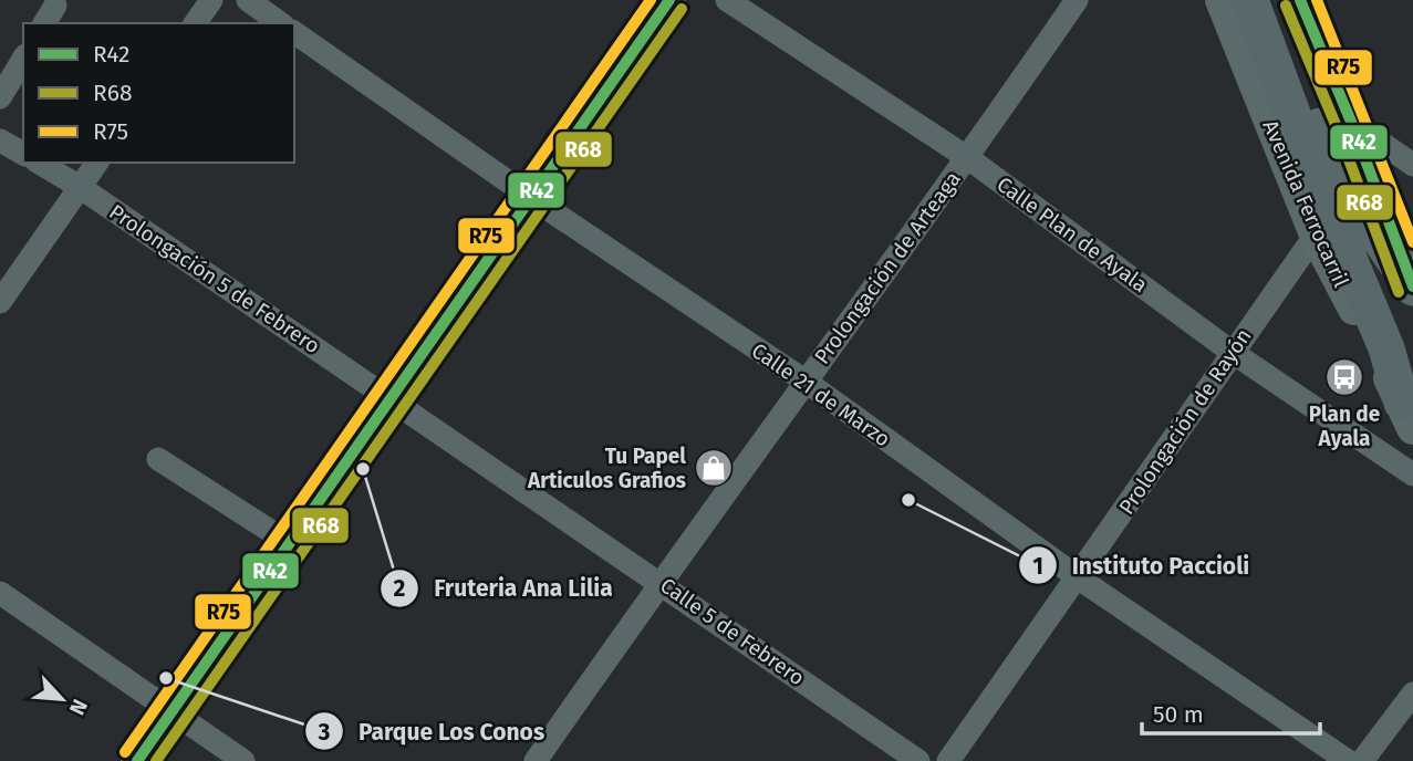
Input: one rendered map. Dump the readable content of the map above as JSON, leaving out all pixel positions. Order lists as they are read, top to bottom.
{
  "streets": {
    "main road": ["Avenida Ferrocarril"],
    "street": [
      "Calle Plan de Ayala",
      "Prolongación de Arteaga",
      "Prolongación 5 de Febrero",
      "Calle 21 de Marzo",
      "Prolongación de Rayón",
      "Calle 5 de Febrero"
    ]
  },
  "crossings": [
    ["Avenida Ferrocarril", "Prolongación de Rayón"],
    ["Calle Plan de Ayala", "Prolongación de Arteaga"],
    ["Calle Plan de Ayala", "Prolongación de Rayón"],
    ["Prolongación de Arteaga", "Calle 21 de Marzo"],
    ["Prolongación de Arteaga", "Calle 5 de Febrero"],
    ["Prolongación 5 de Febrero", "Calle 5 de Febrero"],
    ["Calle 21 de Marzo", "Prolongación de Rayón"]
  ],
  "places": {
    "bus stop": ["Plan de Ayala"],
    "shop": ["Tu Papel Articulos Grafios"],
    "other": ["Fruteria Ana Lilia", "Instituto Paccioli", "Parque Los Conos"]
  },
  "lines": ["transit line R42", "transit line R75", "transit line R68"],
  "legend": ["R42", "R68", "R75"],
  "scale_bar": "50 m",
  "north": "bottom right"
}
